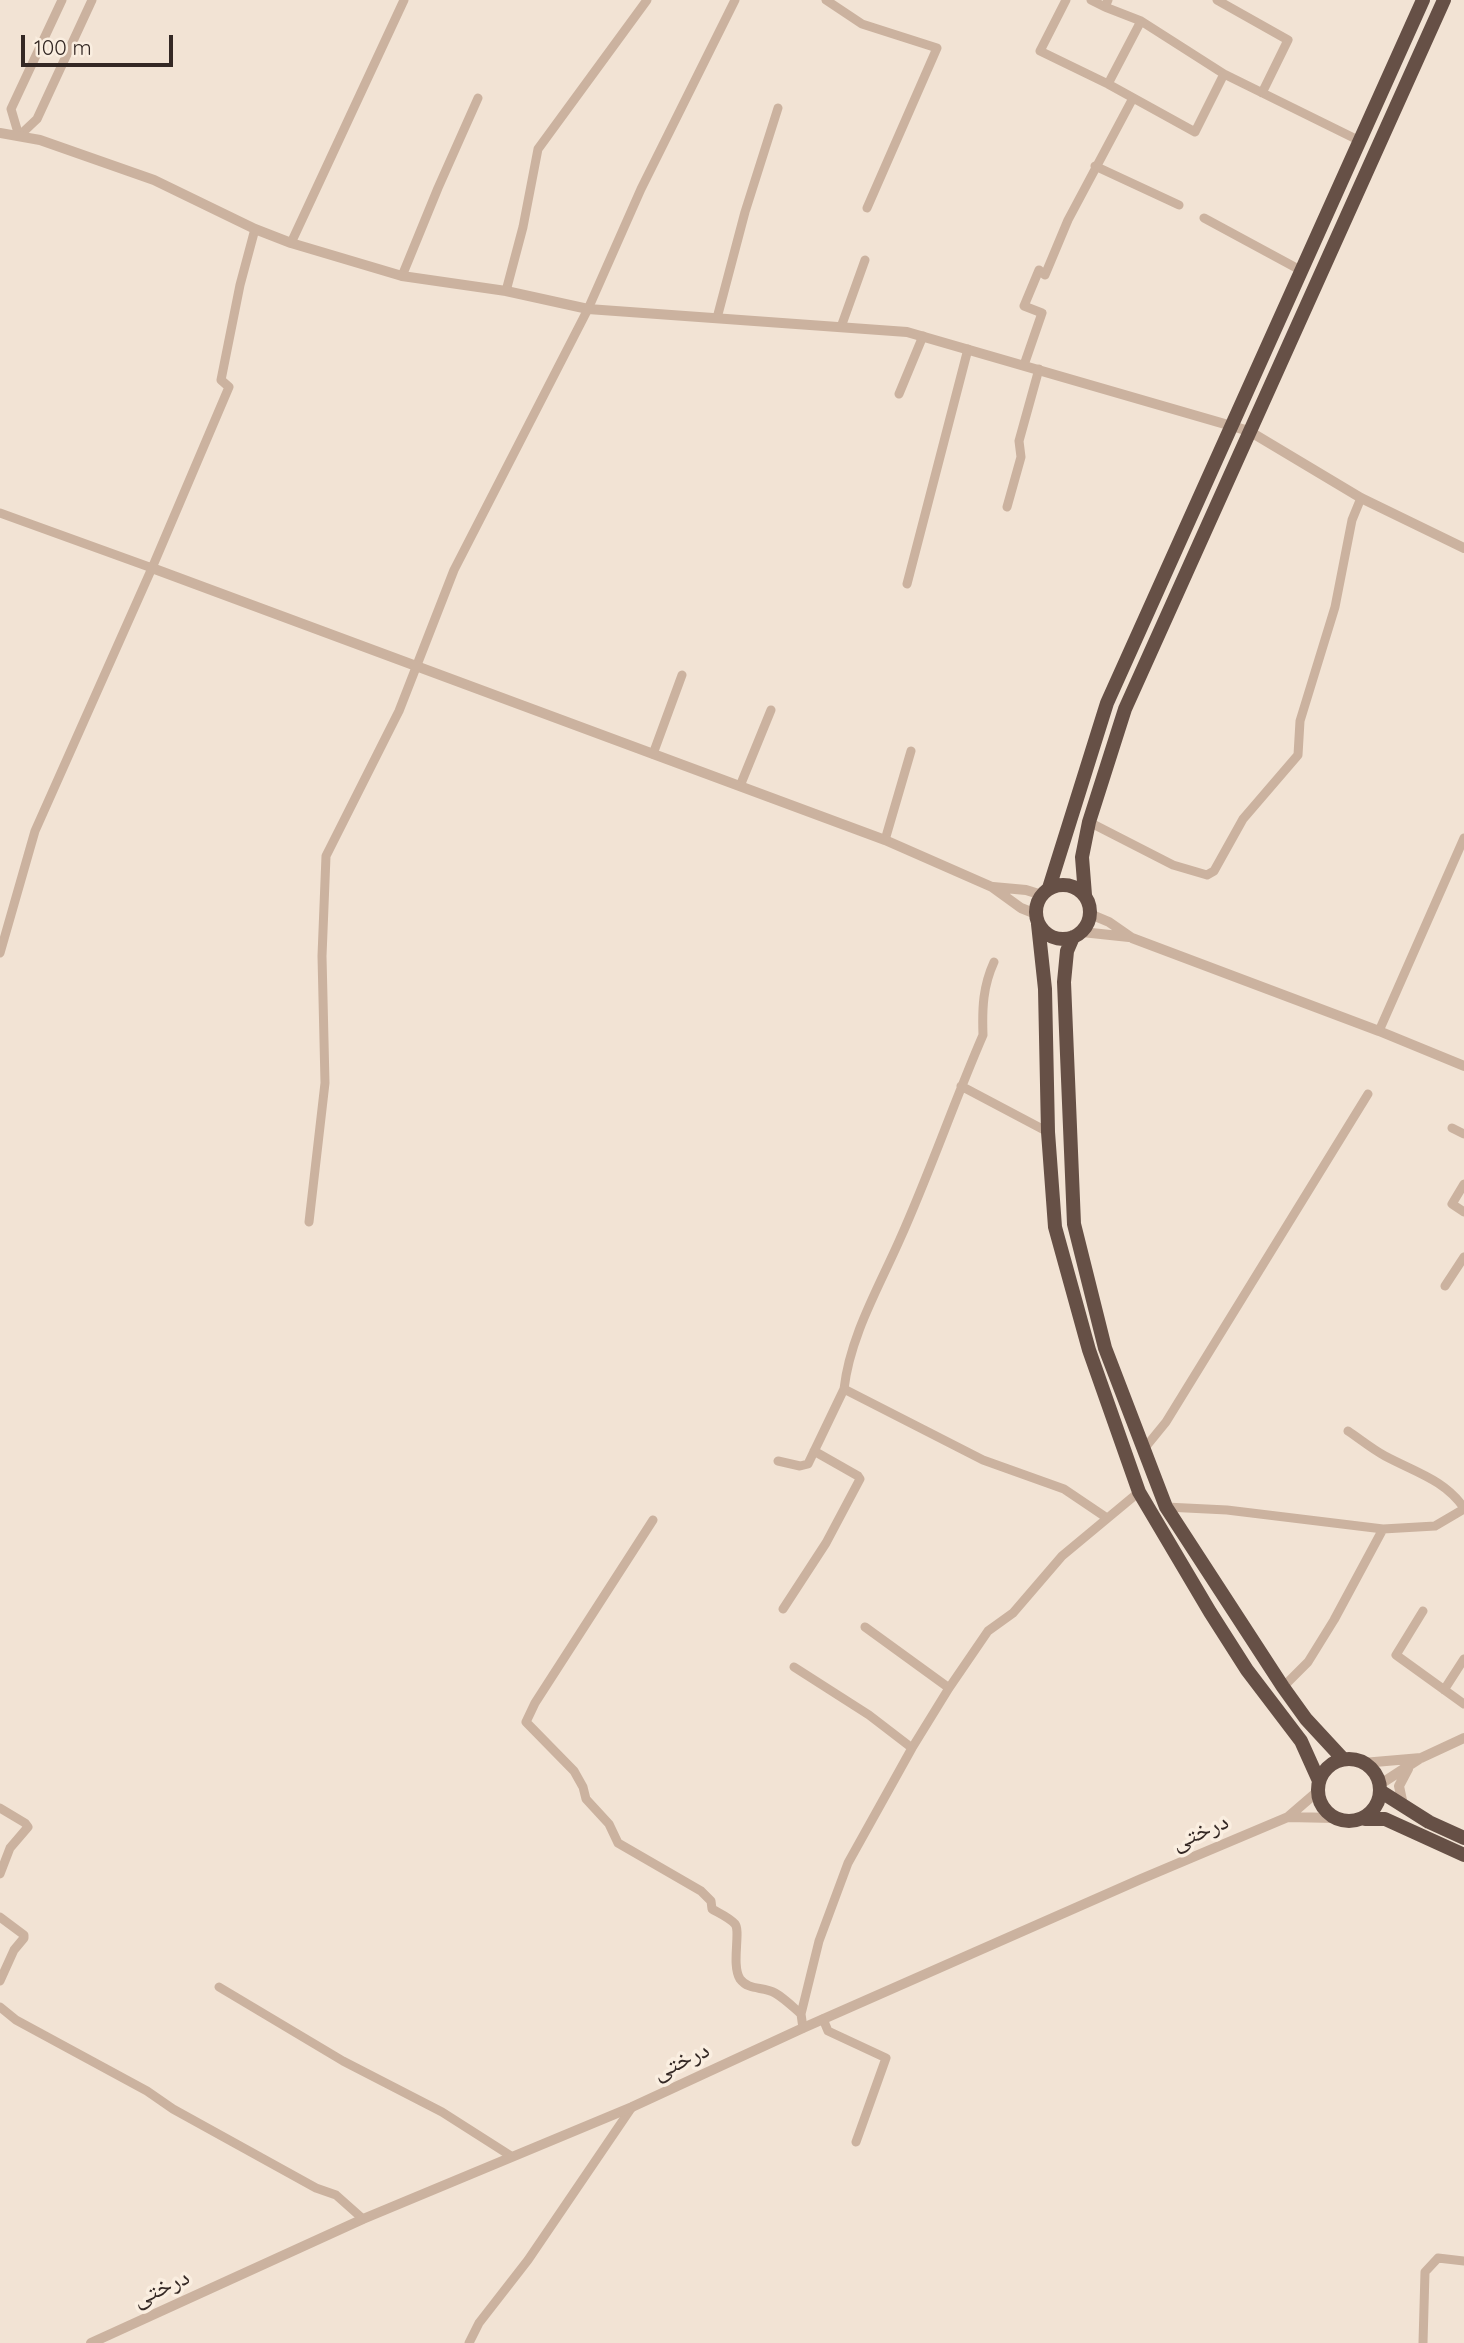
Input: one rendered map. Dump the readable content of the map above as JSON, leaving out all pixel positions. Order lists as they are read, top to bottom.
{
  "streets": {
    "street": ["درختی"]
  },
  "scale_bar": "100 m"
}
